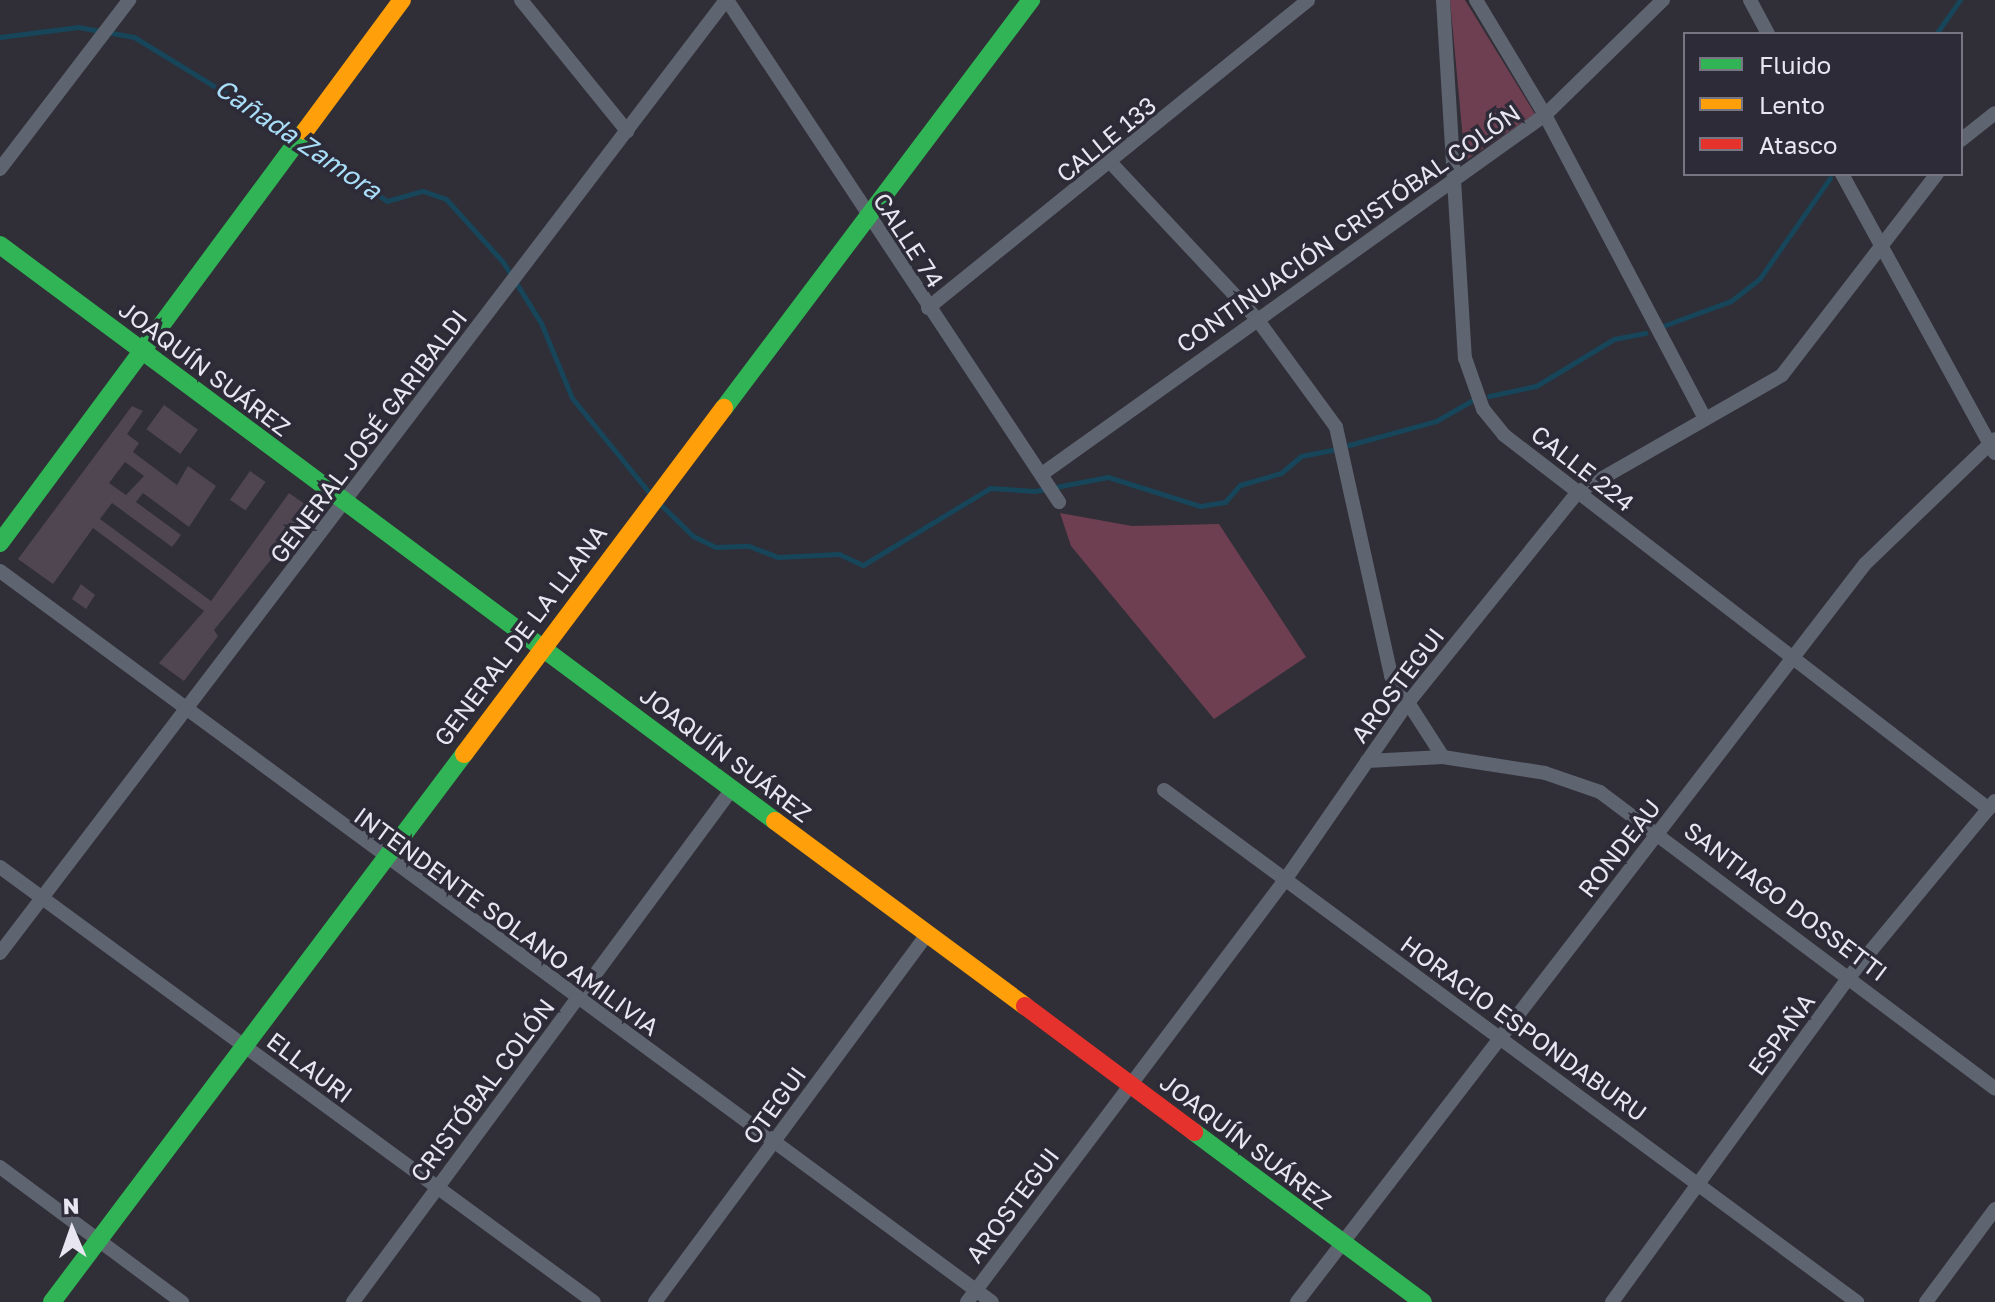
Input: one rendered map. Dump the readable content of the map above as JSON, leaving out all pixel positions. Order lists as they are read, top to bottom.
{
  "streets": {
    "street": [
      "CALLE 133",
      "CONTINUACIÓN CRISTÓBAL COLÓN",
      "CALLE 74",
      "JOAQUÍN SUÁREZ",
      "GENERAL JOSÉ GARIBALDI",
      "CALLE 224",
      "GENERAL DE LA LLANA",
      "AROSTEGUI",
      "RONDEAU",
      "SANTIAGO DOSSETTI",
      "INTENDENTE SOLANO AMILIVIA",
      "HORACIO ESPONDABURU",
      "ESPAÑA",
      "ELLAURI",
      "CRISTÓBAL COLÓN",
      "OTEGUI"
    ]
  },
  "crossings": [
    ["CALLE 133", "CALLE 74"],
    ["CONTINUACIÓN CRISTÓBAL COLÓN", "CALLE 74"],
    ["CONTINUACIÓN CRISTÓBAL COLÓN", "CALLE 224"],
    ["CALLE 74", "GENERAL JOSÉ GARIBALDI"],
    ["CALLE 74", "GENERAL DE LA LLANA"],
    ["JOAQUÍN SUÁREZ", "GENERAL JOSÉ GARIBALDI"],
    ["JOAQUÍN SUÁREZ", "GENERAL DE LA LLANA"],
    ["JOAQUÍN SUÁREZ", "AROSTEGUI"],
    ["JOAQUÍN SUÁREZ", "RONDEAU"],
    ["JOAQUÍN SUÁREZ", "CRISTÓBAL COLÓN"],
    ["JOAQUÍN SUÁREZ", "OTEGUI"],
    ["GENERAL JOSÉ GARIBALDI", "INTENDENTE SOLANO AMILIVIA"],
    ["GENERAL JOSÉ GARIBALDI", "ELLAURI"],
    ["CALLE 224", "AROSTEGUI"],
    ["CALLE 224", "RONDEAU"],
    ["CALLE 224", "ESPAÑA"],
    ["GENERAL DE LA LLANA", "INTENDENTE SOLANO AMILIVIA"],
    ["GENERAL DE LA LLANA", "ELLAURI"],
    ["AROSTEGUI", "SANTIAGO DOSSETTI"],
    ["AROSTEGUI", "INTENDENTE SOLANO AMILIVIA"],
    ["AROSTEGUI", "HORACIO ESPONDABURU"],
    ["RONDEAU", "SANTIAGO DOSSETTI"],
    ["RONDEAU", "HORACIO ESPONDABURU"],
    ["SANTIAGO DOSSETTI", "ESPAÑA"],
    ["INTENDENTE SOLANO AMILIVIA", "CRISTÓBAL COLÓN"],
    ["INTENDENTE SOLANO AMILIVIA", "OTEGUI"],
    ["HORACIO ESPONDABURU", "ESPAÑA"],
    ["ELLAURI", "CRISTÓBAL COLÓN"]
  ],
  "water": ["Cañada Zamora"],
  "legend": ["Fluido", "Lento", "Atasco"],
  "north": "top"
}
